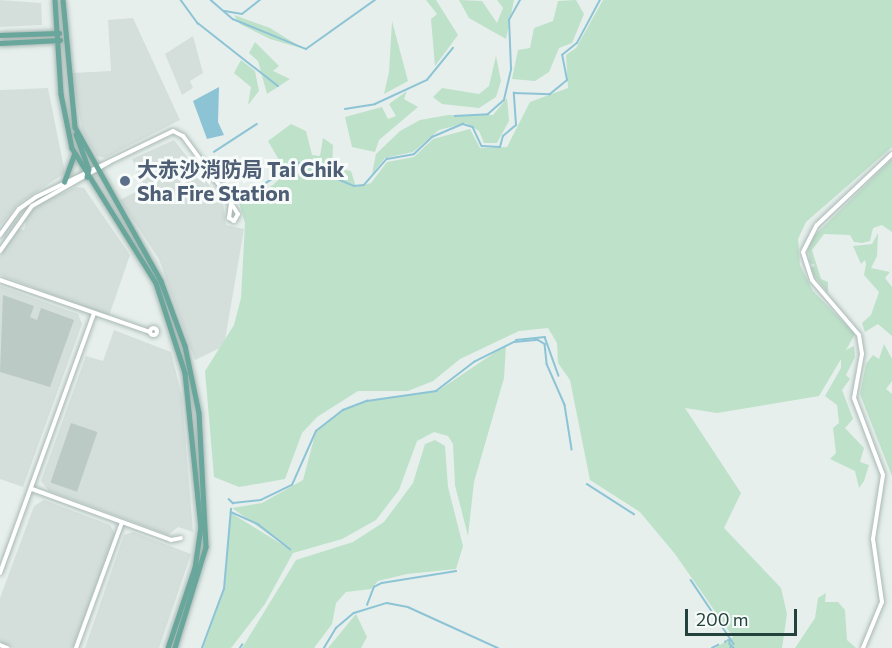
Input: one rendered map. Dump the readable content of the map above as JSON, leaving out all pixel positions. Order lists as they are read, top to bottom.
{
  "places": ["大赤沙消防局 Tai Chik Sha Fire Station"],
  "scale_bar": "200 m"
}
